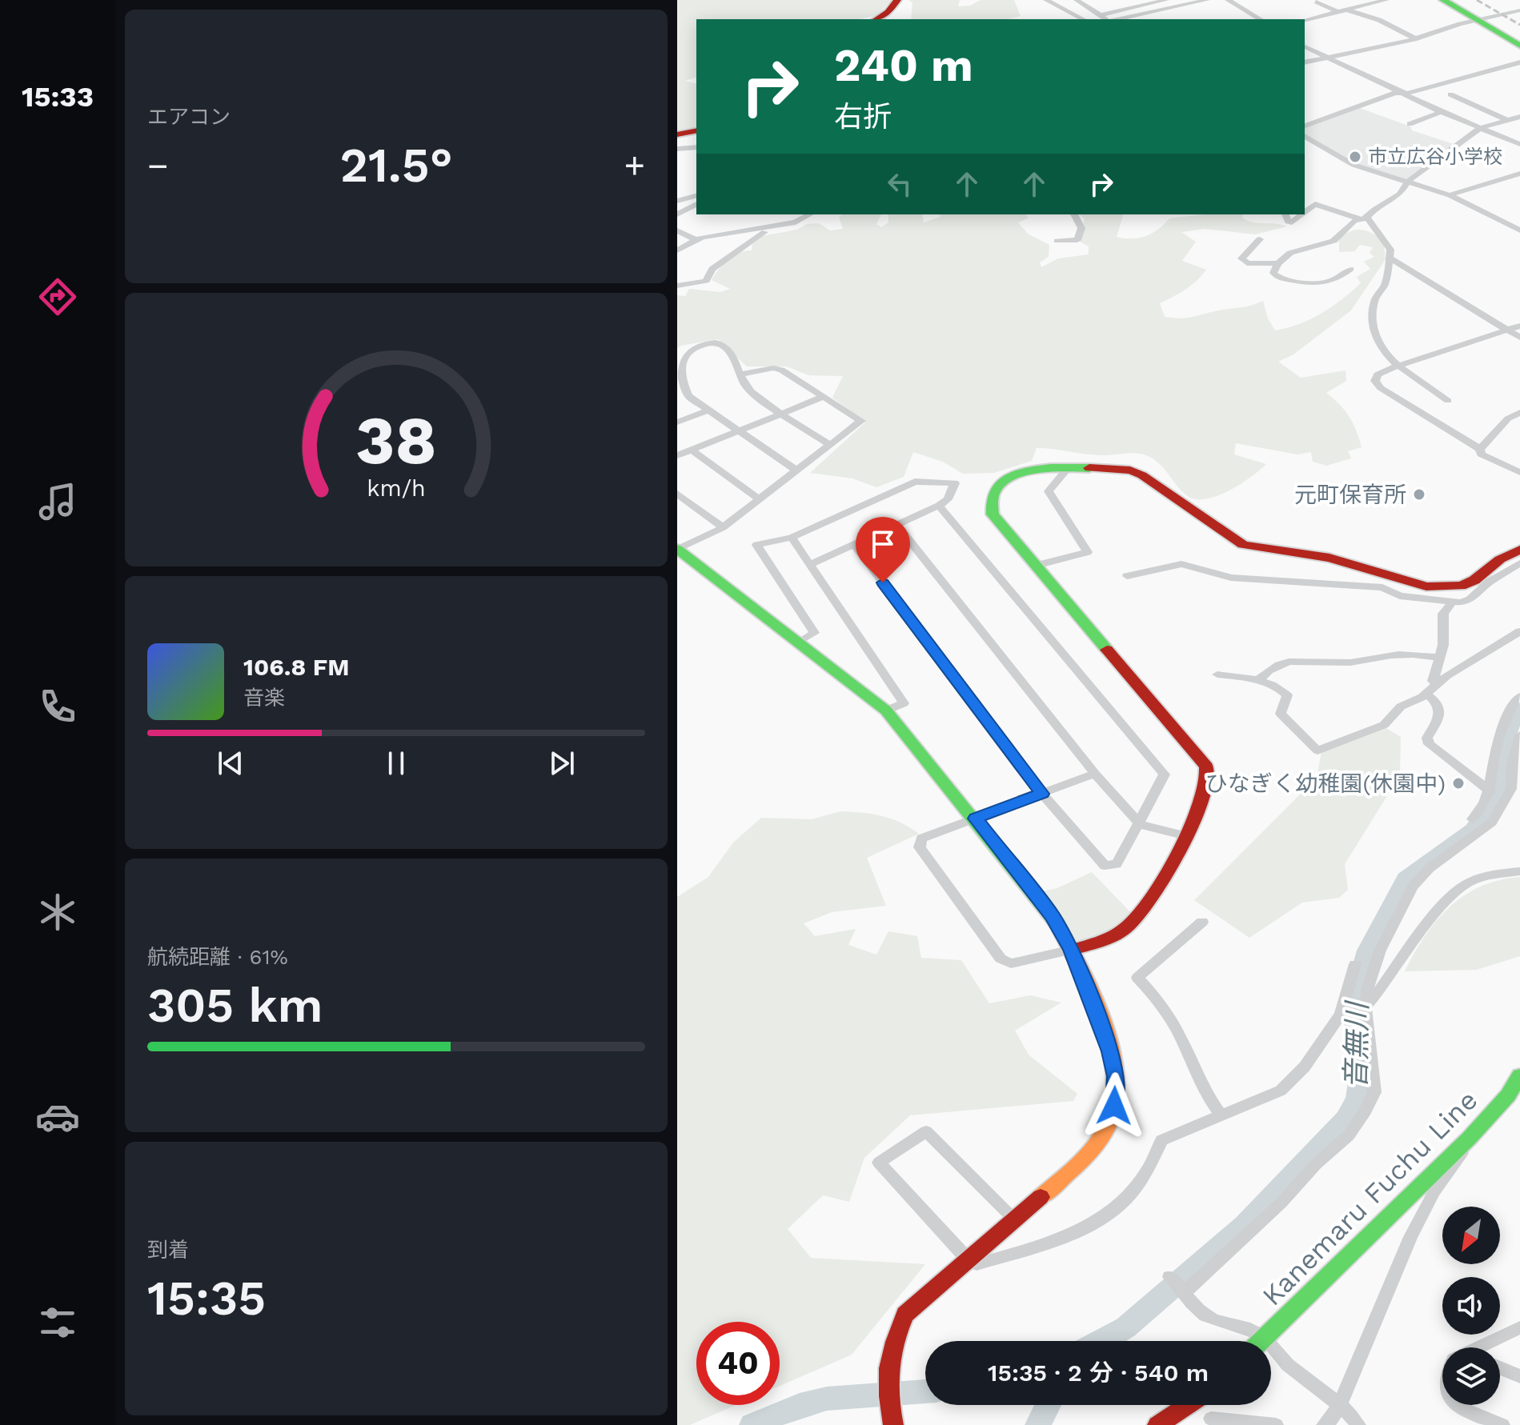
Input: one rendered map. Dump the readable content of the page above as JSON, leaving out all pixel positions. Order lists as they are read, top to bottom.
{
  "streets": {
    "street": ["Kanemaru Fuchu Line"]
  },
  "water": ["音無川"],
  "places": ["市立広谷小学校", "元町保育所", "ひなぎく幼稚園(休園中)"],
  "north": "bottom left",
  "page": {
    "tabs": "15:33",
    "tile": [
      "エアコン",
      ["航続距離 · 61%", "305 km"],
      ["到着", "15:35"]
    ],
    "turn": ["240 m", "右折"],
    "heat": ["−", "21.5°", "+"],
    "song": ["106.8 FM", "音楽"],
    "limit": "40",
    "trip": "15:35 · 2 分 · 540 m",
    "gauge": ["38", "km/h"]
  }
}
